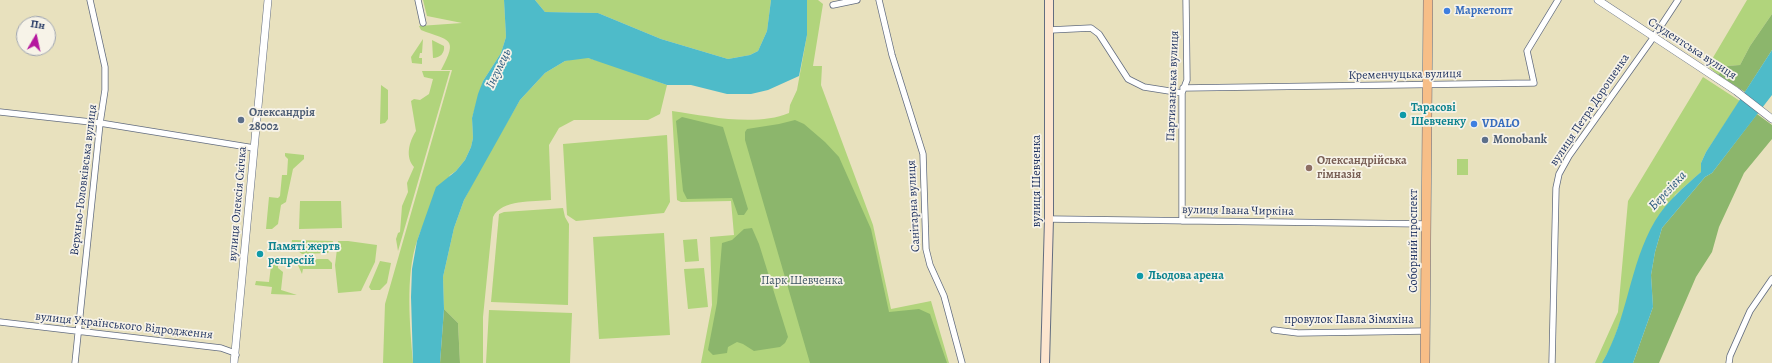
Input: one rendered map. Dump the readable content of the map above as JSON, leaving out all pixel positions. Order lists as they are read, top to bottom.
{
  "streets": {
    "highway": ["Соборний проспект"],
    "main road": ["вулиця Шевченка"],
    "street": [
      "Студентська вулиця",
      "Кременчуцька вулиця",
      "Партизанська вулиця",
      "вулиця Петра Дорошенка",
      "Верхньо-Головківська вулиця",
      "вулиця Олексія Скічка",
      "Санітарна вулиця",
      "вулиця Івана Чиркіна",
      "провулок Павла Зімяхіна",
      "вулиця Українського Відродження"
    ]
  },
  "crossings": [
    ["Студентська вулиця", "вулиця Петра Дорошенка"],
    ["Кременчуцька вулиця", "Партизанська вулиця"],
    ["Кременчуцька вулиця", "вулиця Шевченка"],
    ["Кременчуцька вулиця", "Соборний проспект"],
    ["Партизанська вулиця", "вулиця Івана Чиркіна"],
    ["Верхньо-Головківська вулиця", "вулиця Українського Відродження"],
    ["вулиця Шевченка", "вулиця Івана Чиркіна"],
    ["вулиця Олексія Скічка", "вулиця Українського Відродження"],
    ["вулиця Івана Чиркіна", "Соборний проспект"],
    ["Соборний проспект", "провулок Павла Зімяхіна"]
  ],
  "water": ["Інгулець", "Березівка"],
  "parks": ["Парк Шевченка"],
  "places": [
    "Маркетопт",
    "Тарасові Шевченку",
    "Олександрія 28002",
    "VDALO",
    "Monobank",
    "Олександрійська гімназія",
    "Памяті жертв репресій",
    "Льодова арена"
  ],
  "north": "top"
}
